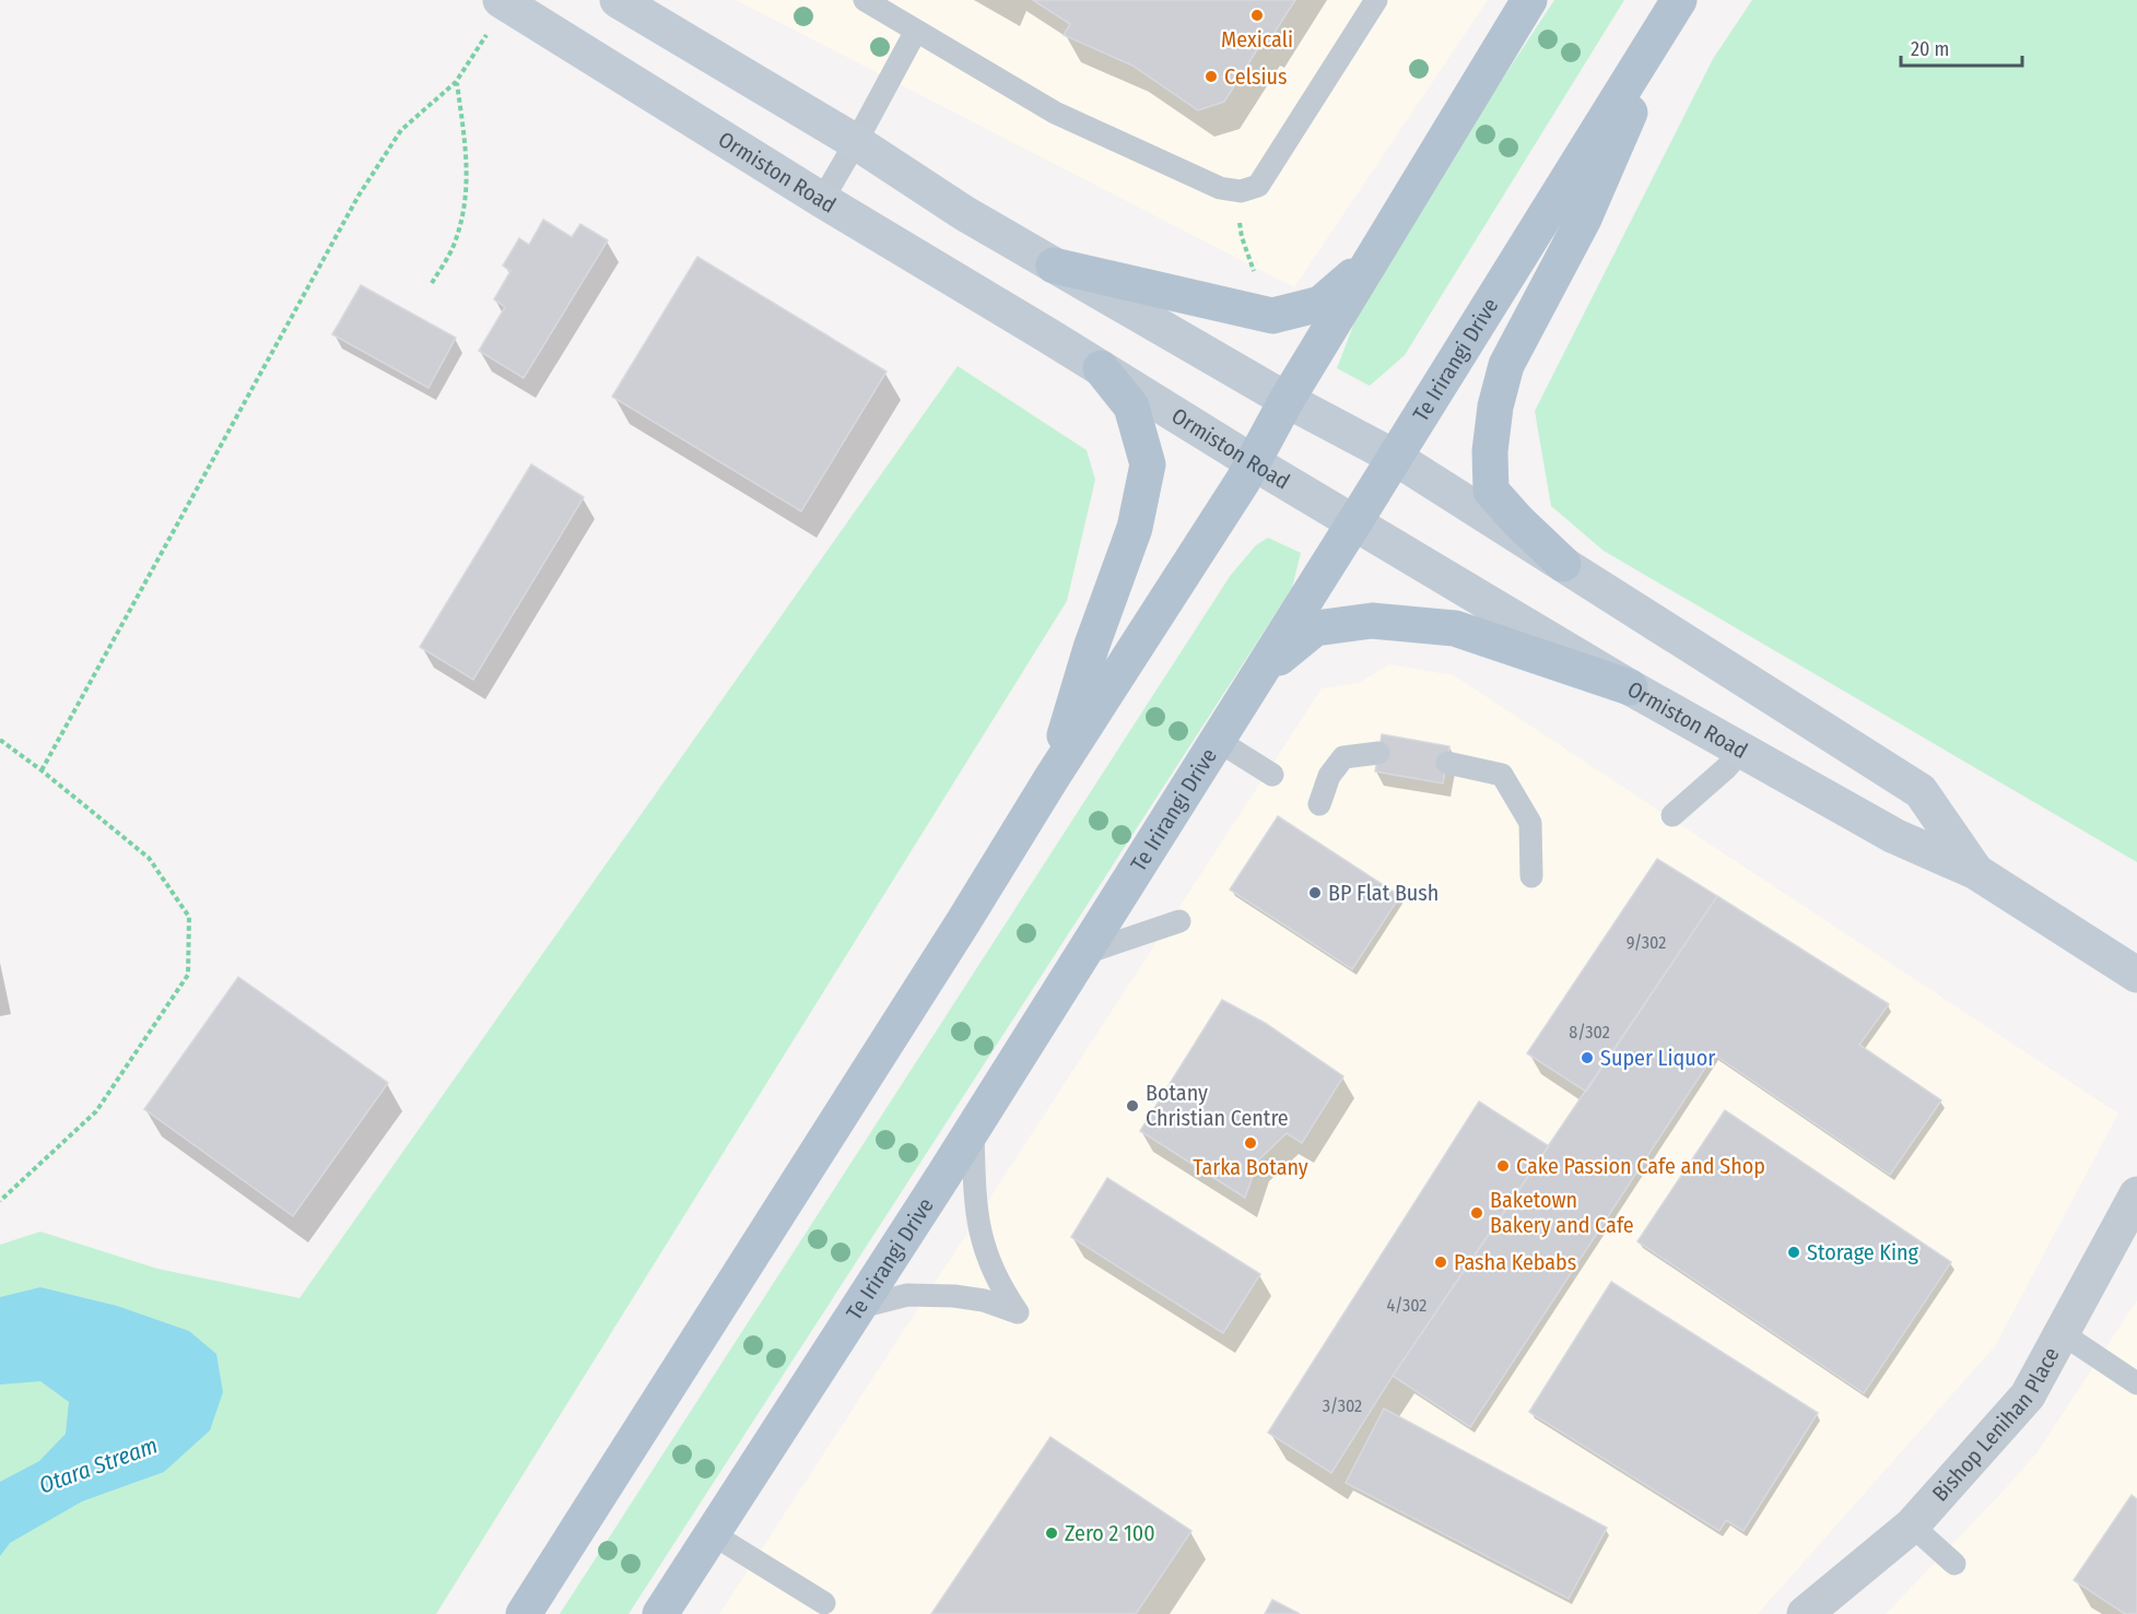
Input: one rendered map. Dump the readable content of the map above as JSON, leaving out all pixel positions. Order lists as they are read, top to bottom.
{
  "streets": {
    "main road": ["Ormiston Road", "Te Irirangi Drive"],
    "street": ["Bishop Lenihan Place"]
  },
  "crossings": [
    ["Ormiston Road", "Te Irirangi Drive"]
  ],
  "water": ["Otara Stream"],
  "places": [
    "Mexicali",
    "Celsius",
    "BP Flat Bush",
    "Super Liquor",
    "Botany Christian Centre",
    "Tarka Botany",
    "Cake Passion Cafe and Shop",
    "Baketown Bakery and Cafe",
    "Storage King",
    "Pasha Kebabs",
    "Zero 2 100"
  ],
  "house_numbers": [
    "9/302",
    "8/302",
    "4/302",
    "3/302"
  ],
  "scale_bar": "20 m"
}
